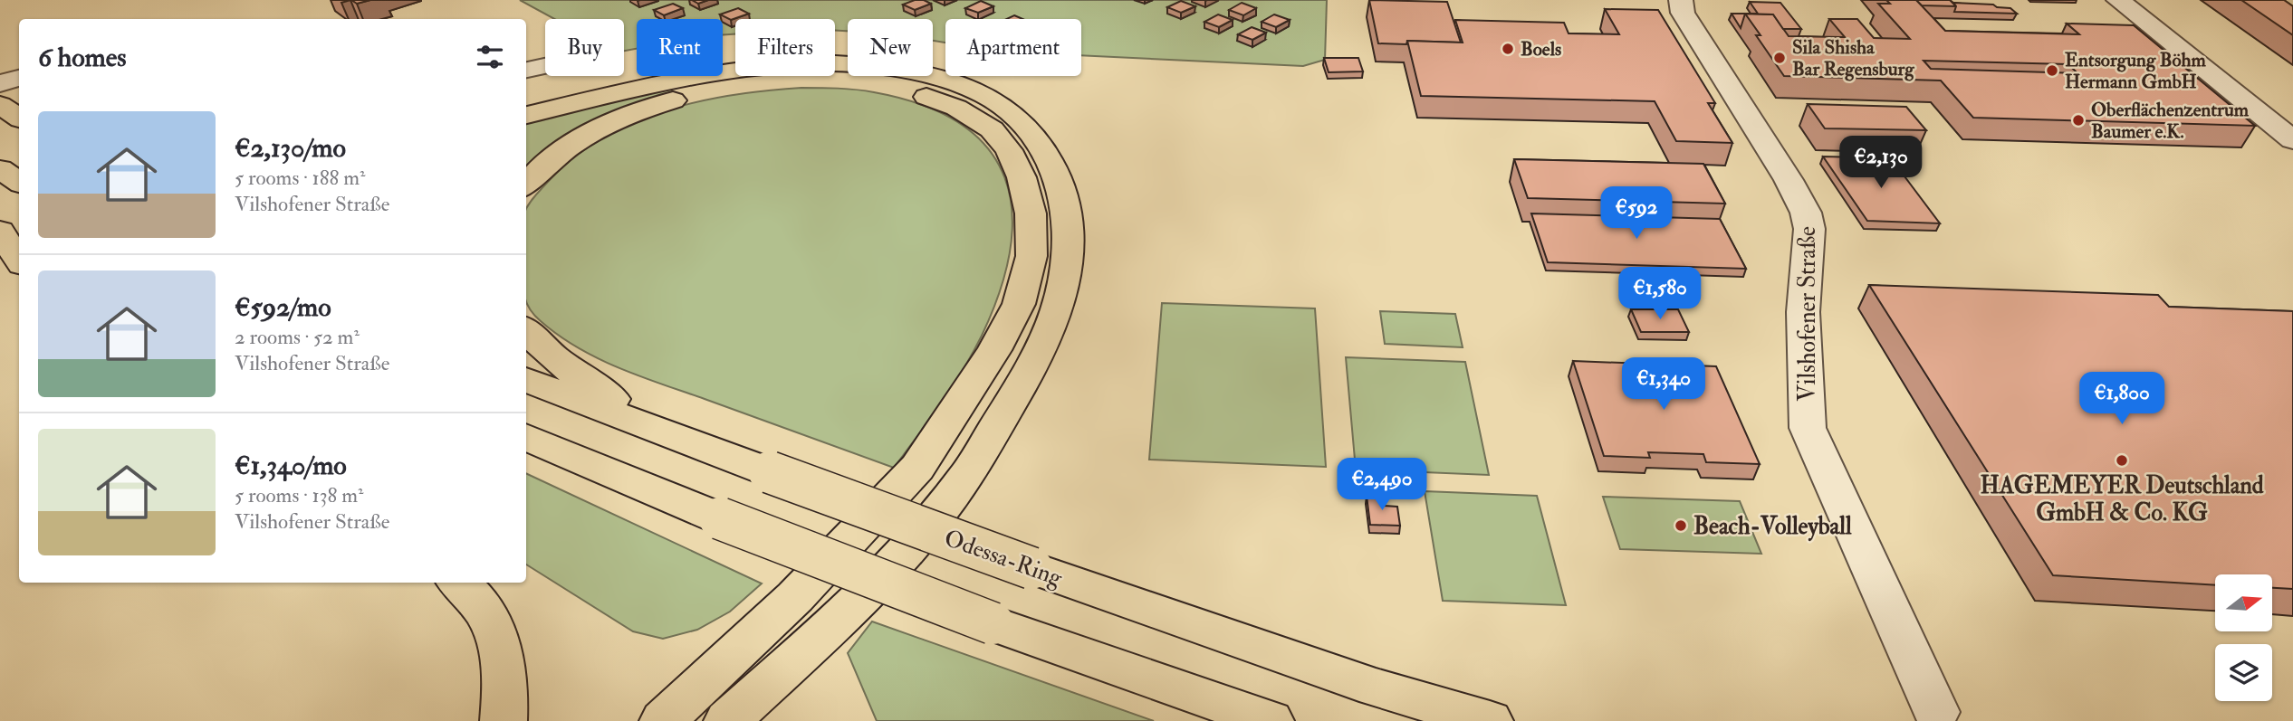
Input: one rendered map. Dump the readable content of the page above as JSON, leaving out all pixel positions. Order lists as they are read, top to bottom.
{
  "streets": {
    "highway": ["Odessa-Ring"],
    "street": ["Vilshofener Straße"]
  },
  "places": [
    "Boels",
    "Sila Shisha Bar Regensburg",
    "Entsorgung Böhm Hermann GmbH",
    "Oberflächenzentrum Baumer e.K.",
    "HAGEMEYER Deutschland GmbH & Co. KG",
    "Beach-Volleyball"
  ],
  "north": "right",
  "page": {
    "chip": [
      "Buy",
      "Rent",
      "Filters",
      "New",
      "Apartment"
    ],
    "heading": "6 homes",
    "list": [
      {
        "name": "€2,130/mo",
        "note": "5 rooms · 188 m² · Vilshofener Straße"
      },
      {
        "name": "€592/mo",
        "note": "2 rooms · 52 m² · Vilshofener Straße"
      },
      {
        "name": "€1,340/mo",
        "note": "5 rooms · 138 m² · Vilshofener Straße"
      }
    ],
    "price": [
      "€2,130",
      "€592",
      "€1,580",
      "€1,340",
      "€1,800",
      "€2,490"
    ]
  }
}
